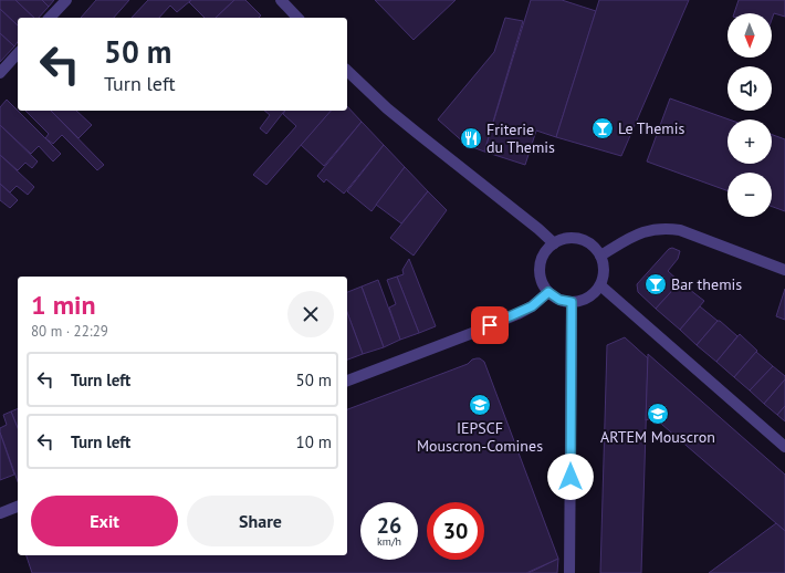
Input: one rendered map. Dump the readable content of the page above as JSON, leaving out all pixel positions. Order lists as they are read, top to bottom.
{
  "places": {
    "bar": ["Le Themis", "Bar themis"],
    "restaurant": ["Friterie du Themis"],
    "school or university": ["IEPSCF Mouscron-Comines", "ARTEM Mouscron"]
  },
  "north": "bottom",
  "page": {
    "map_buttons": ["+", "−"],
    "turn": ["50 m", "Turn left"],
    "heading": ["1 min", "80 m · 22:29"],
    "list": [
      {
        "name": "Turn left",
        "value": "50 m"
      },
      {
        "name": "Turn left",
        "value": "10 m"
      }
    ],
    "buttons": ["Exit", "Share"],
    "speed": "26 km/h",
    "limit": "30"
  }
}
